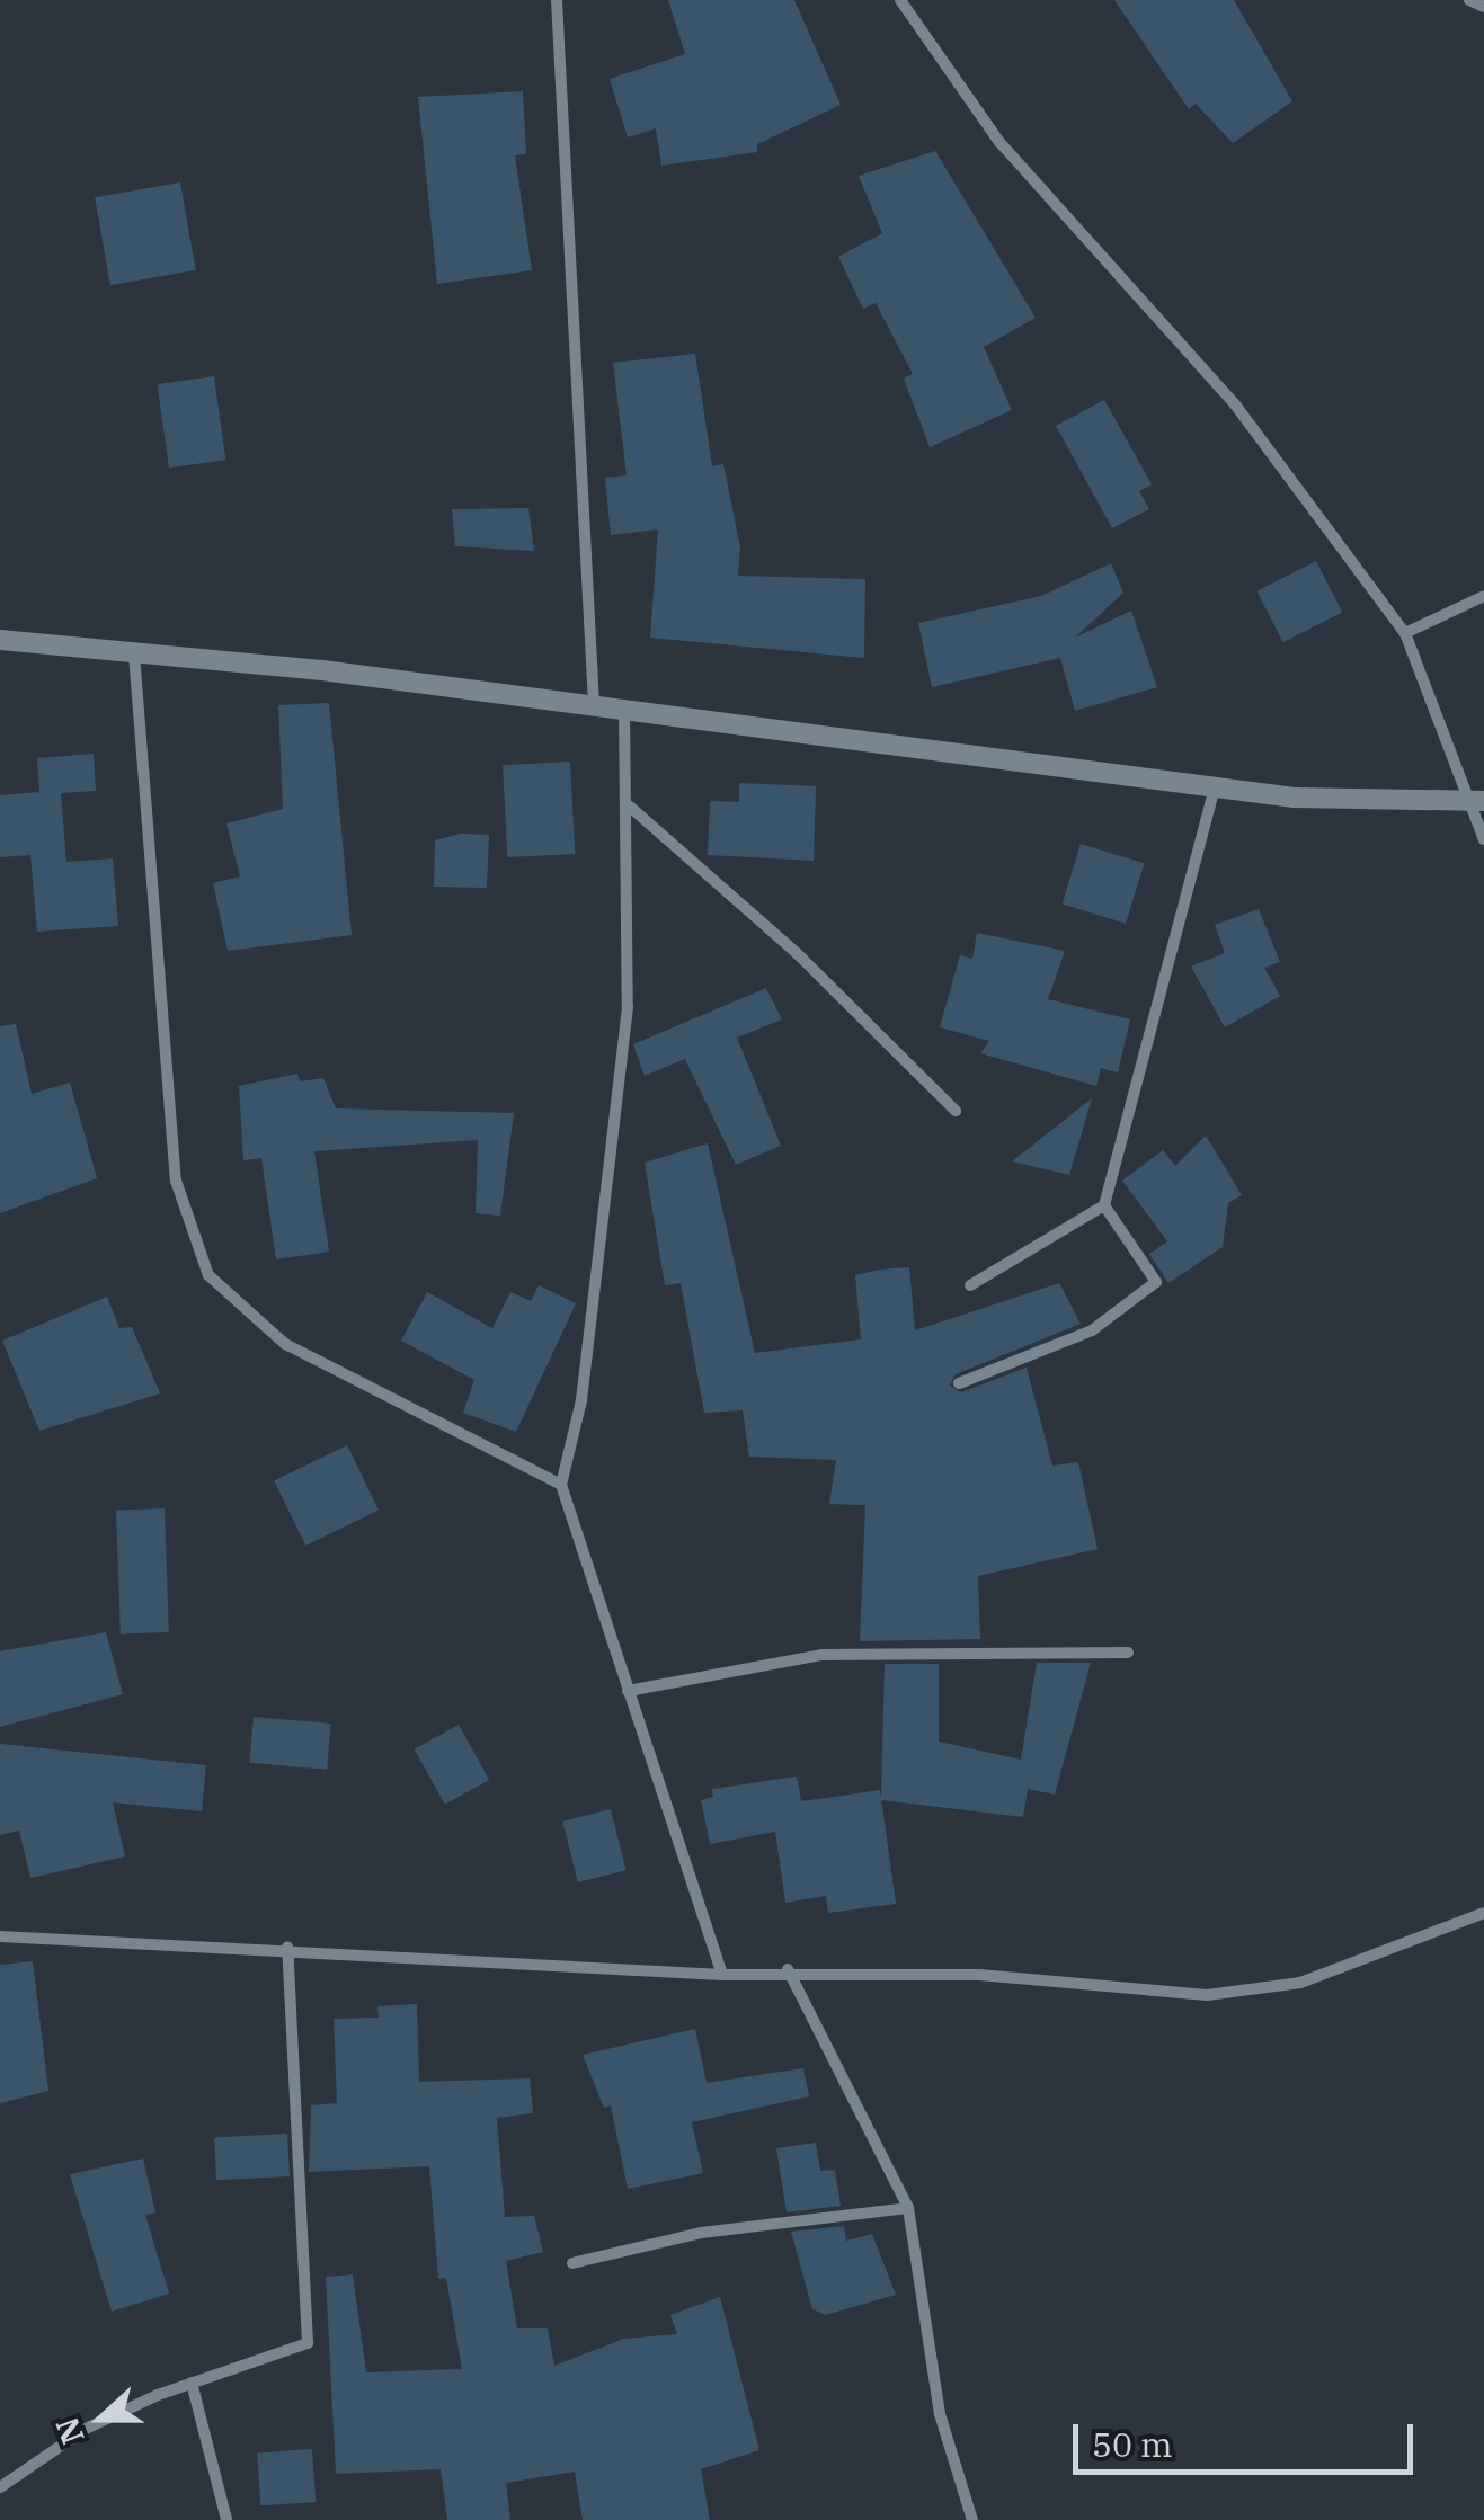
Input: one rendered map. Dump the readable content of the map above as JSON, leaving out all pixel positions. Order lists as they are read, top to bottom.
{
  "scale_bar": "50 m",
  "north": "left"
}
